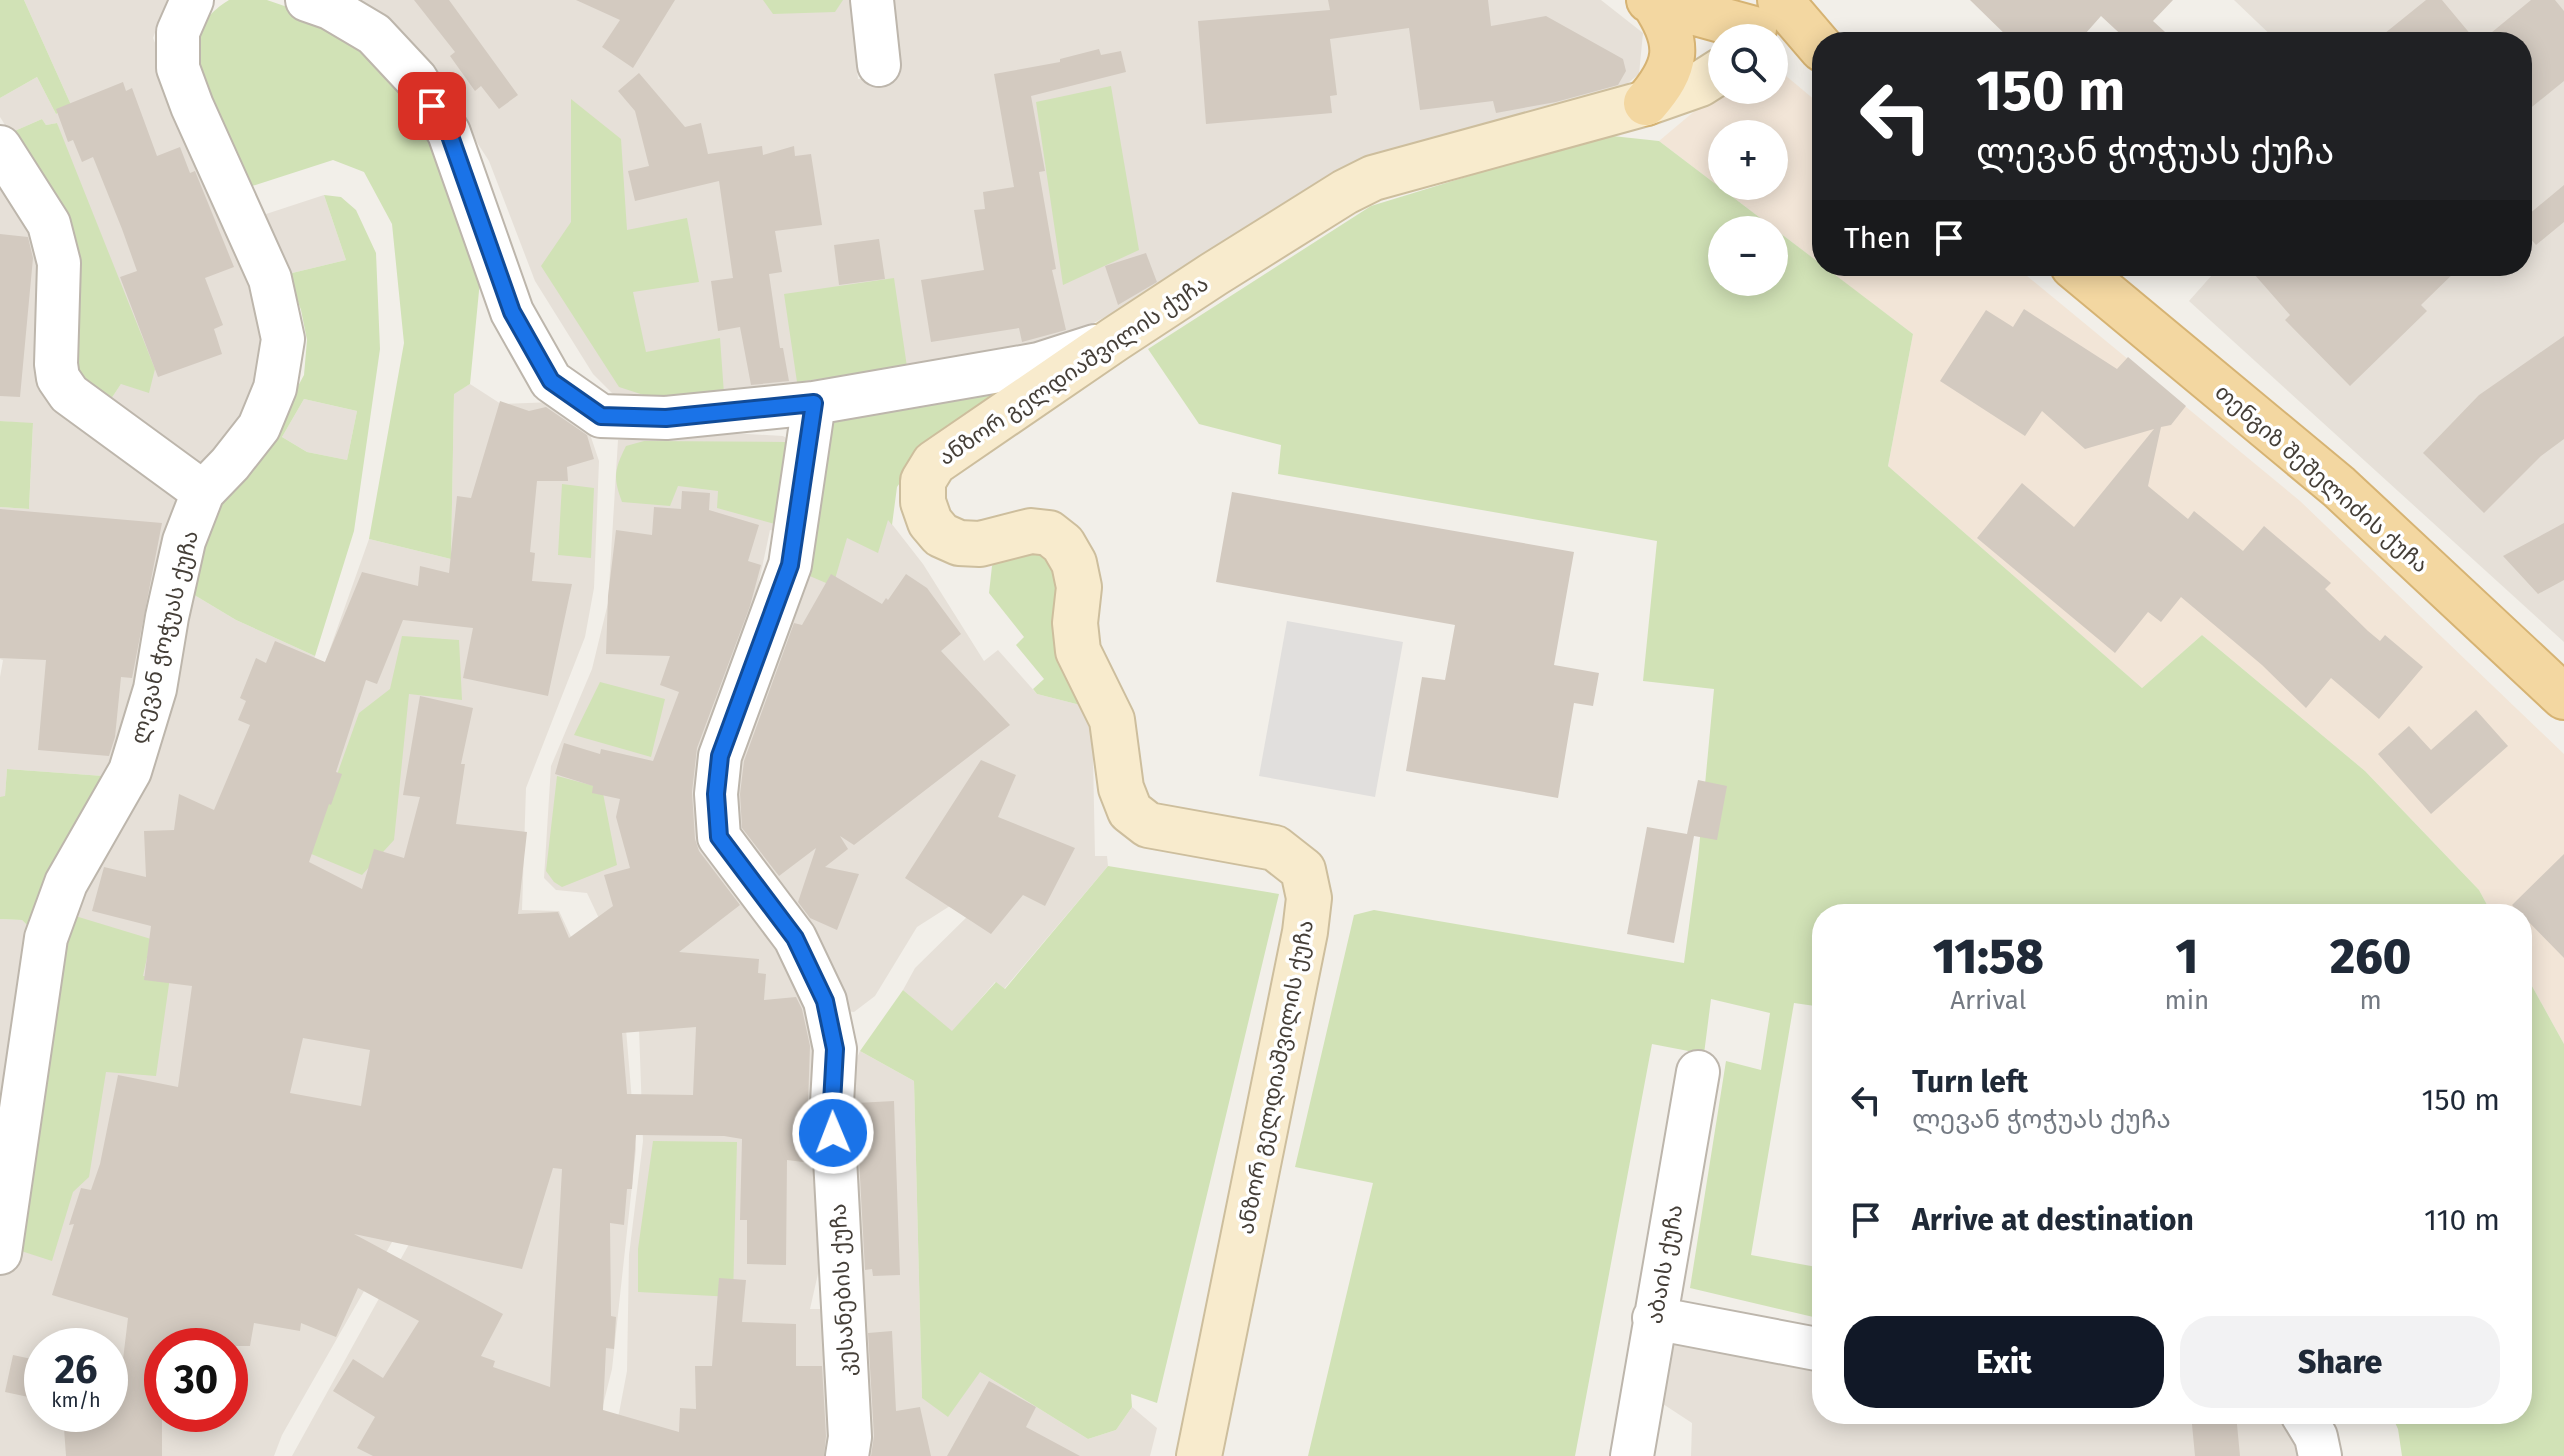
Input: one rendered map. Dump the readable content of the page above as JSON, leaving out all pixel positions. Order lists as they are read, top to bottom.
{
  "streets": {
    "main road": ["თენგიზ შეშელიძის ქუჩა"],
    "street": [
      "ანზორ გელდიაშვილის ქუჩა",
      "ლევან ჭოჭუას ქუჩა",
      "აბაის ქუჩა",
      "კესანების ქუჩა"
    ]
  },
  "page": {
    "map_buttons": ["+", "−"],
    "turn": ["150 m", "ლევან ჭოჭუას ქუჩა"],
    "then": "Then",
    "eta": [
      "11:58",
      "Arrival",
      "1",
      "min",
      "260",
      "m"
    ],
    "list": [
      {
        "name": "Turn left",
        "note": "ლევან ჭოჭუას ქუჩა",
        "value": "150 m"
      },
      {
        "name": "Arrive at destination",
        "value": "110 m"
      }
    ],
    "buttons": ["Exit", "Share"],
    "speed": "26 km/h",
    "limit": "30"
  }
}
